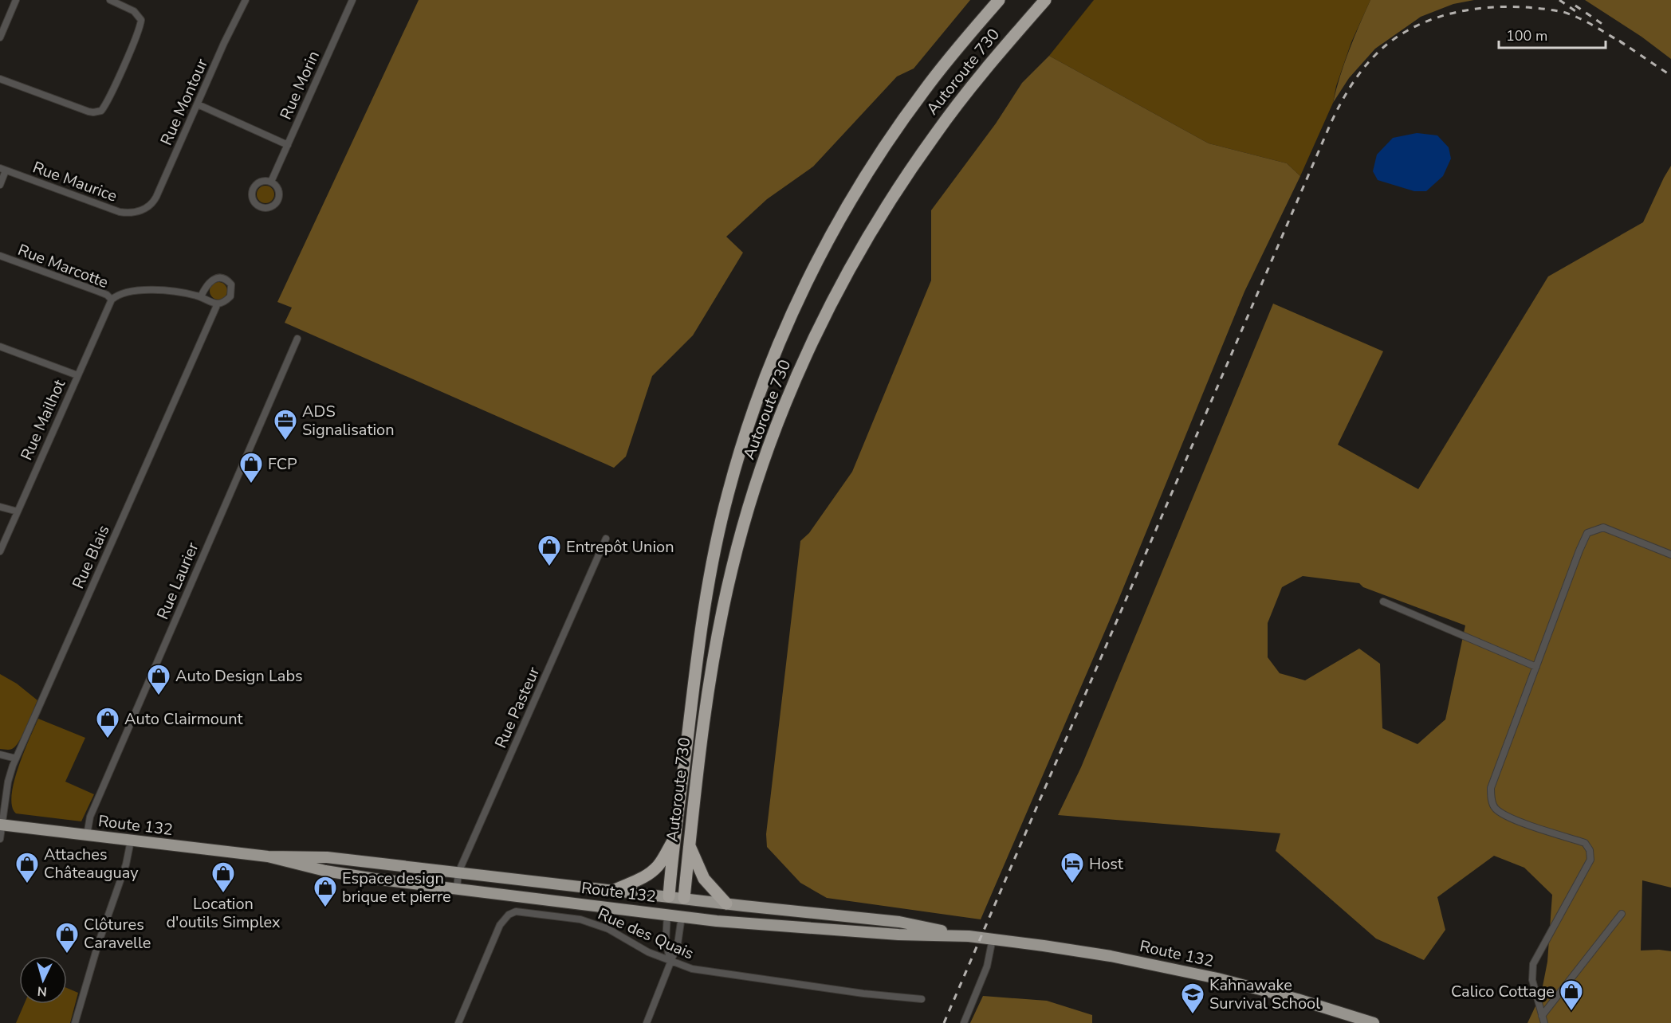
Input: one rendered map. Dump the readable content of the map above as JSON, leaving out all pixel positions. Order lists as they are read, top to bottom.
{
  "streets": {
    "highway": ["Autoroute 730", "Route 132"],
    "street": [
      "Rue Morin",
      "Rue Montour",
      "Rue Maurice",
      "Rue Marcotte",
      "Rue Mailhot",
      "Rue Blais",
      "Rue Laurier",
      "Rue Pasteur",
      "Rue des Quais"
    ]
  },
  "crossings": [
    ["Autoroute 730", "Route 132"],
    ["Rue Montour", "Rue Maurice"],
    ["Rue Marcotte", "Rue Mailhot"],
    ["Rue Marcotte", "Rue Blais"],
    ["Rue Blais", "Route 132"],
    ["Rue Laurier", "Route 132"],
    ["Rue Pasteur", "Route 132"]
  ],
  "places": {
    "office": ["ADS Signalisation"],
    "shop": [
      "FCP",
      "Entrepôt Union",
      "Auto Design Labs",
      "Auto Clairmount",
      "Attaches Châteauguay",
      "Location d'outils Simplex",
      "Espace design brique et pierre",
      "Clôtures Caravelle",
      "Calico Cottage"
    ],
    "hotel": ["Host"],
    "school or university": ["Kahnawake Survival School"]
  },
  "scale_bar": "100 m",
  "north": "bottom"
}
